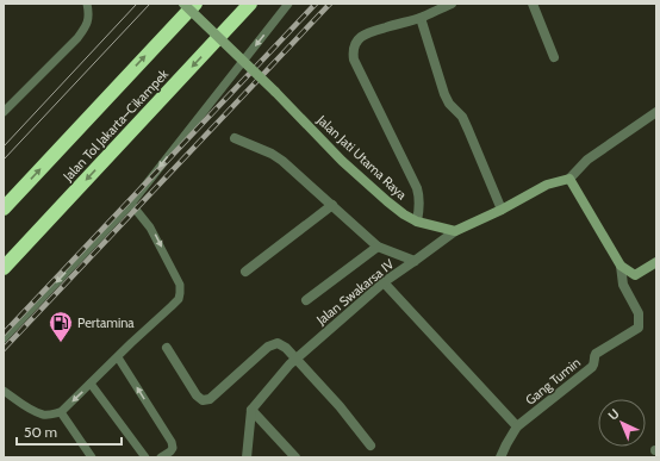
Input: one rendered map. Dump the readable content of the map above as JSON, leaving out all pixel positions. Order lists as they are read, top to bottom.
{
  "streets": {
    "highway": ["Jalan Tol Jakarta–Cikampek"],
    "street": ["Jalan Jati Utama Raya", "Jalan Swakarsa IV", "Gang Tumin"]
  },
  "crossings": [
    ["Jalan Jati Utama Raya", "Jalan Swakarsa IV"]
  ],
  "places": {
    "fuel station": ["Pertamina"]
  },
  "scale_bar": "50 m",
  "north": "top left"
}
